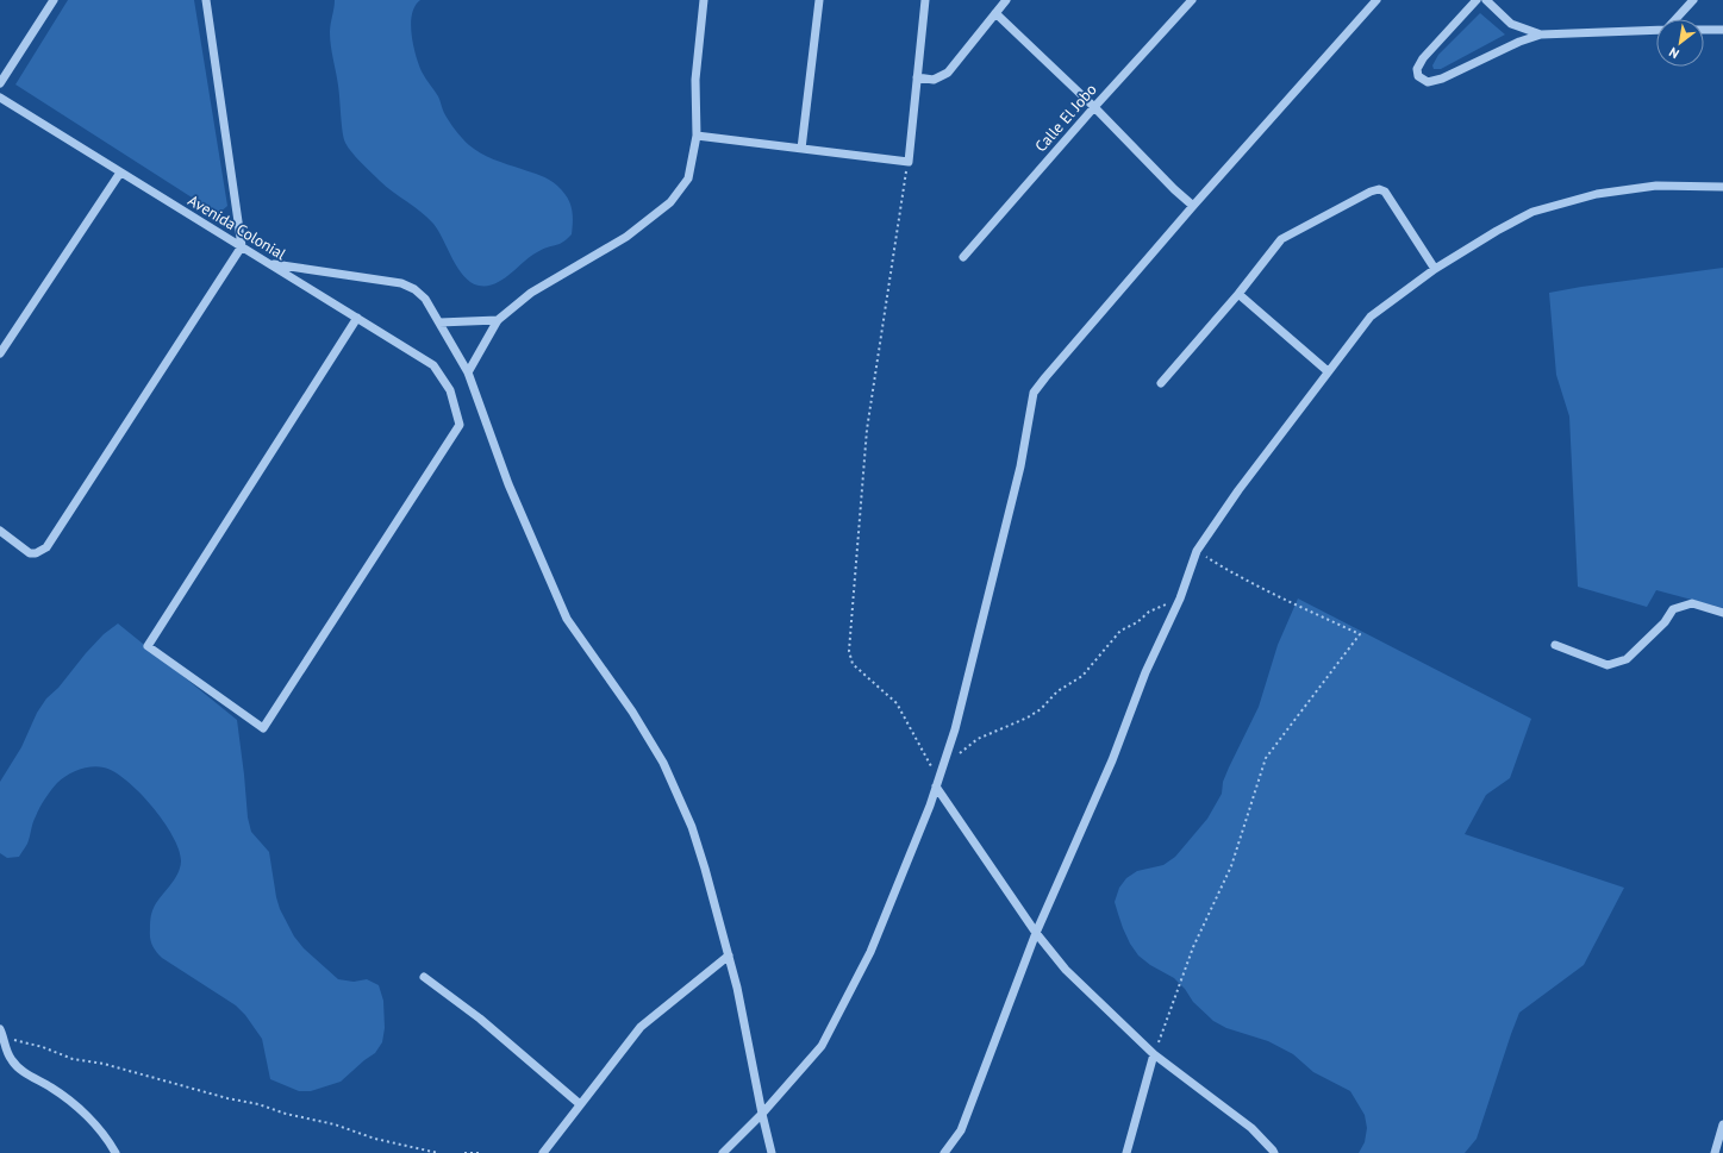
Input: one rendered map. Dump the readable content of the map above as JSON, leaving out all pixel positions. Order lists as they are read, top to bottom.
{
  "streets": {
    "street": ["Calle El Jobo", "Avenida Colonial"]
  },
  "north": "bottom left"
}
